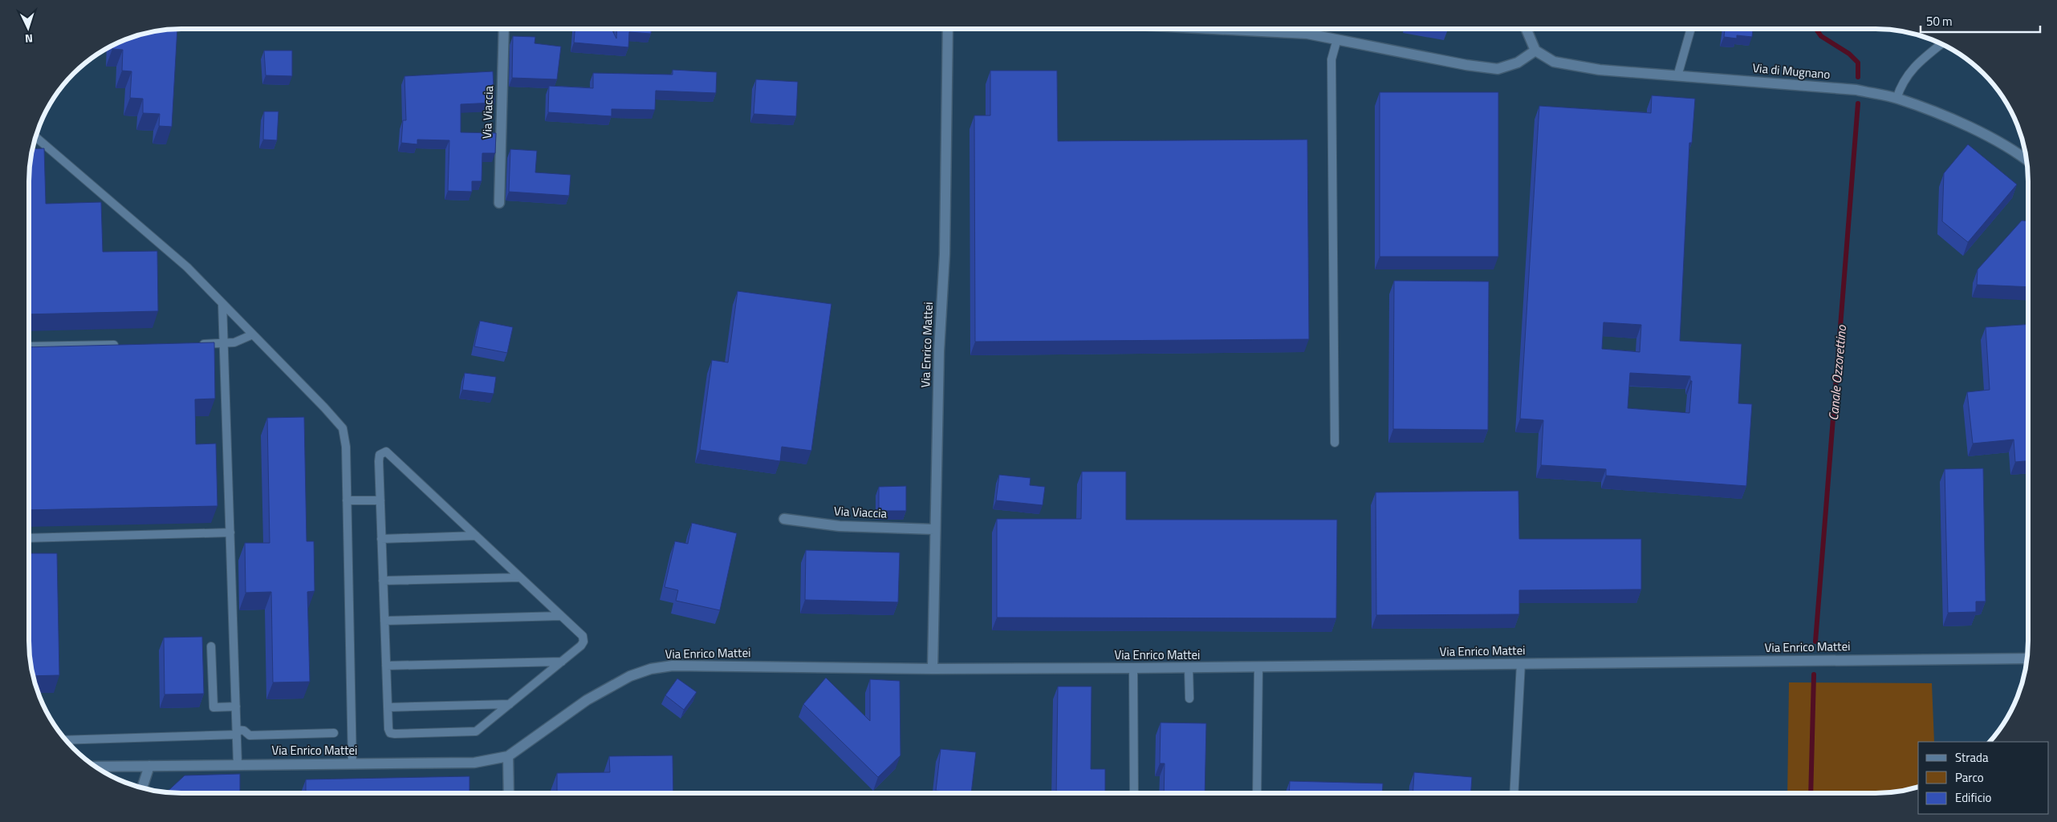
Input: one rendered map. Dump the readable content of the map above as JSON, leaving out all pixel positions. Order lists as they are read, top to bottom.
{
  "streets": {
    "street": ["Via di Mugnano", "Via Viaccia", "Via Enrico Mattei"]
  },
  "crossings": [
    ["Via Viaccia", "Via Enrico Mattei"]
  ],
  "water": ["Canale Ozzorettino"],
  "legend": ["Strada", "Parco", "Edificio"],
  "scale_bar": "50 m",
  "north": "bottom"
}
